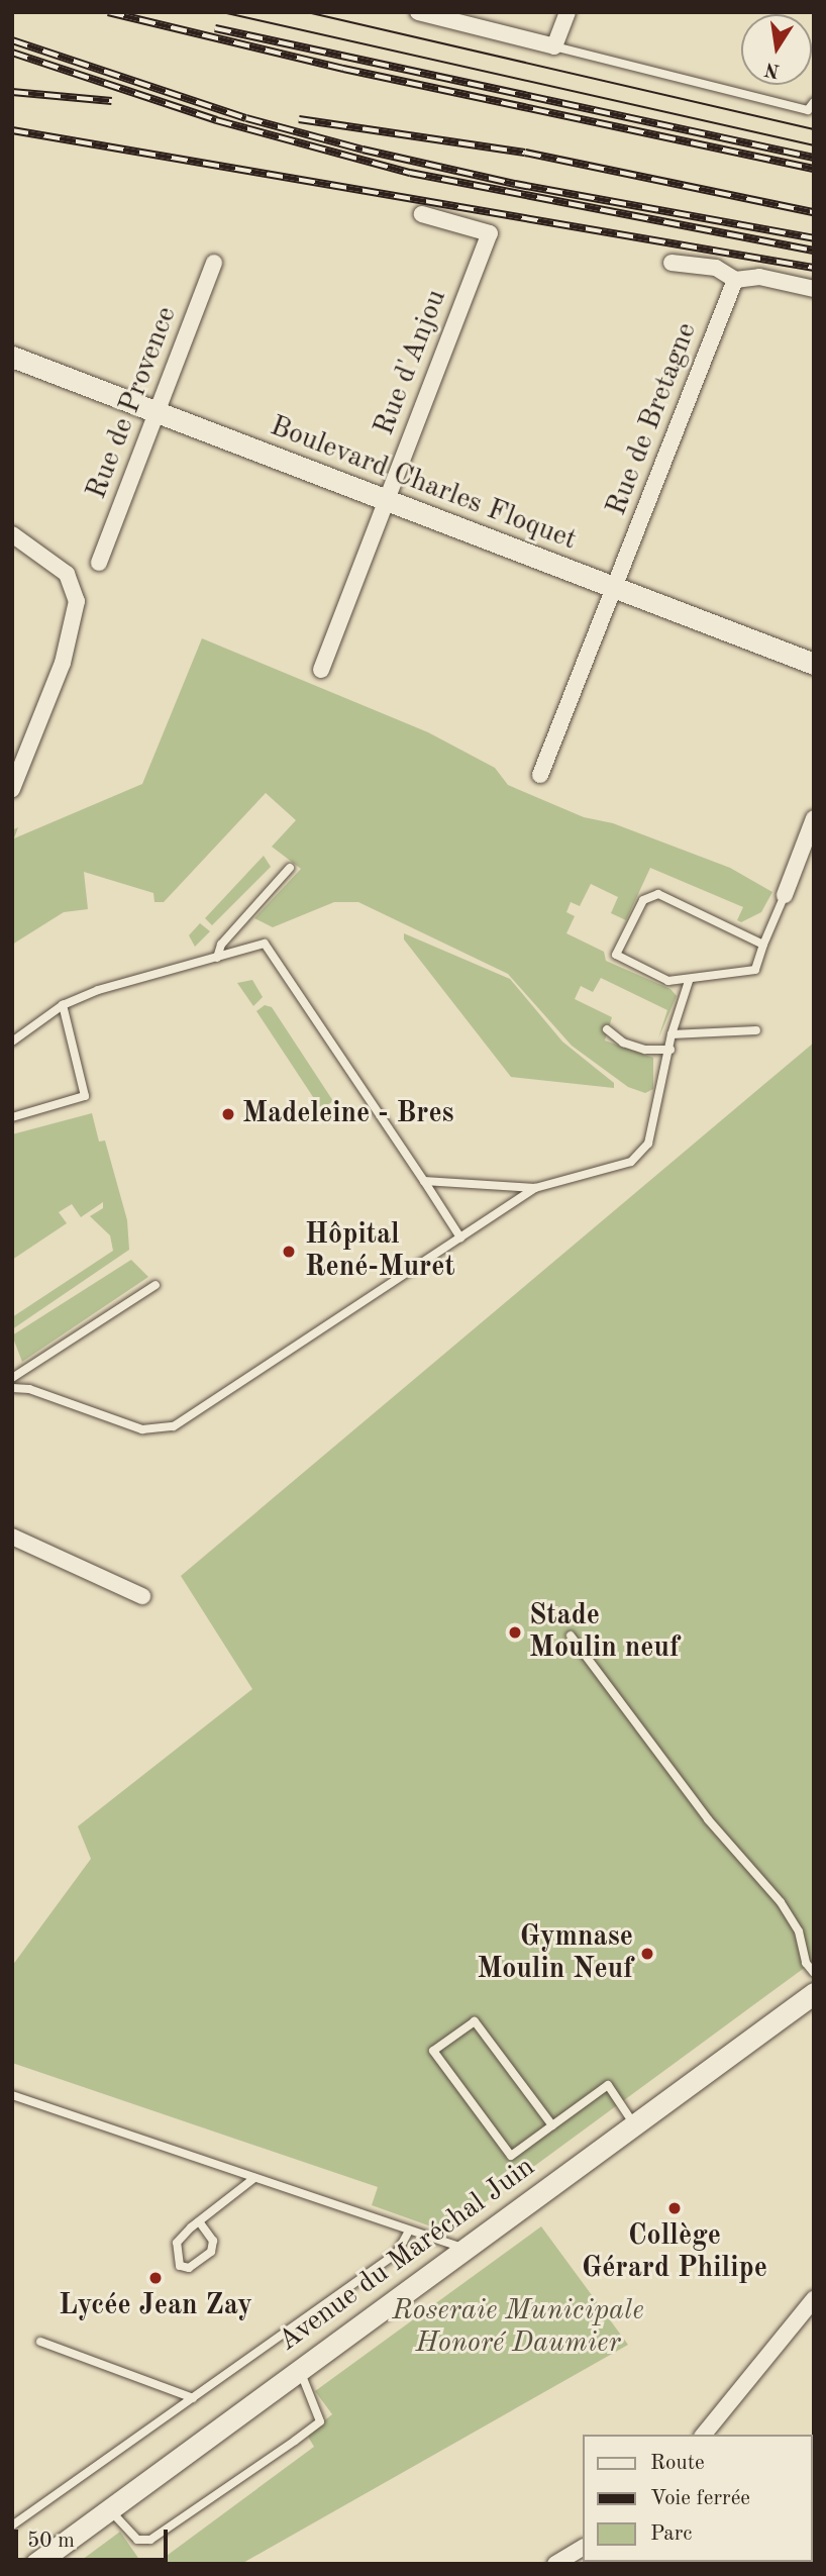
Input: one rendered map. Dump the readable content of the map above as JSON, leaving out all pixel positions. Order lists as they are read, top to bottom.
{
  "streets": {
    "street": [
      "Rue d'Anjou",
      "Rue de Provence",
      "Rue de Bretagne",
      "Boulevard Charles Floquet",
      "Avenue du Maréchal Juin"
    ]
  },
  "crossings": [
    ["Rue d'Anjou", "Boulevard Charles Floquet"],
    ["Rue de Provence", "Boulevard Charles Floquet"],
    ["Rue de Bretagne", "Boulevard Charles Floquet"]
  ],
  "parks": ["Roseraie Municipale Honoré Daumier"],
  "places": [
    "Madeleine - Bres",
    "Hôpital René-Muret",
    "Stade Moulin neuf",
    "Gymnase Moulin Neuf",
    "Collège Gérard Philipe",
    "Lycée Jean Zay"
  ],
  "legend": ["Route", "Voie ferrée", "Parc"],
  "scale_bar": "50 m",
  "north": "bottom"
}
